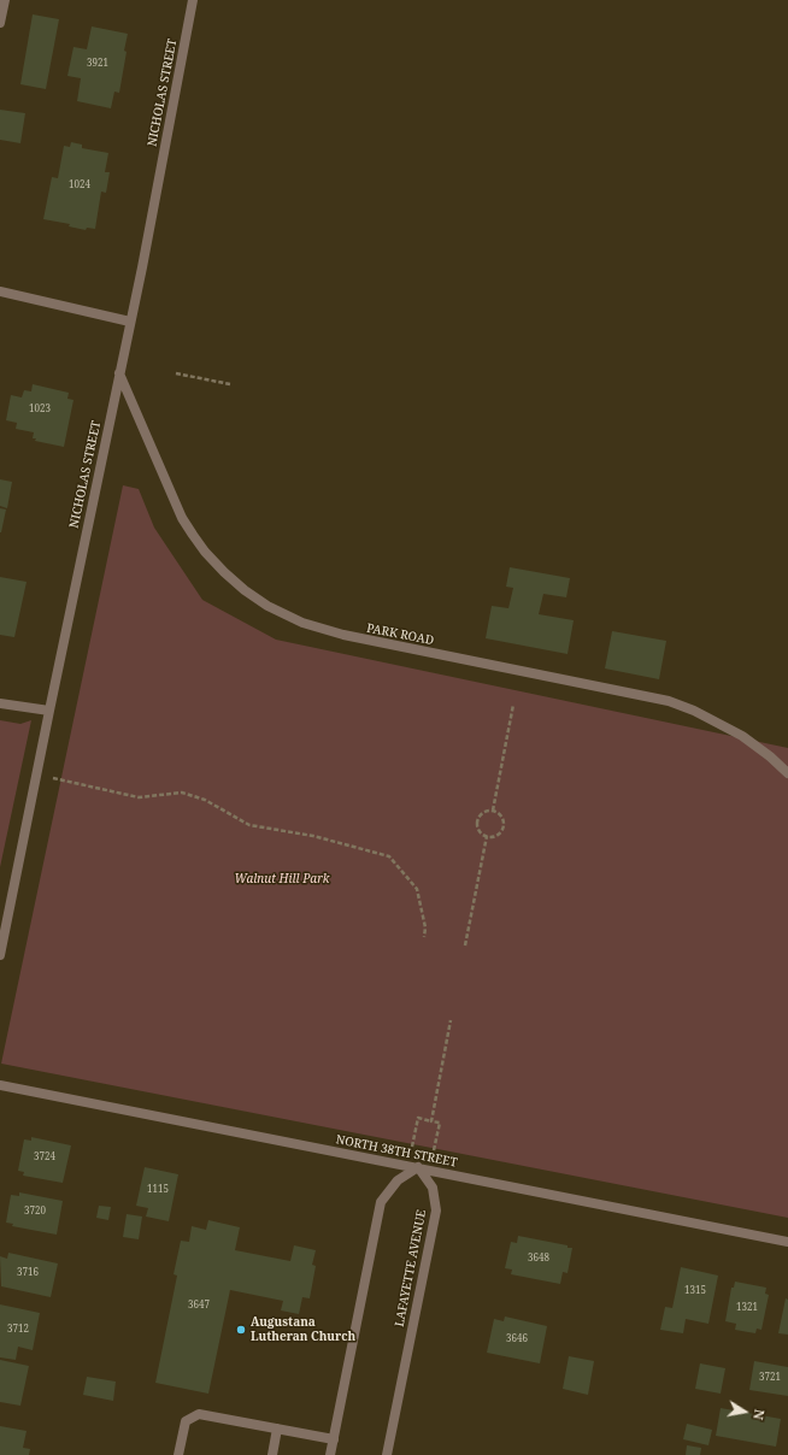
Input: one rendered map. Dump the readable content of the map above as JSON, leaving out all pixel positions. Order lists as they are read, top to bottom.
{
  "streets": {
    "street": [
      "NICHOLAS STREET",
      "PARK ROAD",
      "NORTH 38TH STREET",
      "LAFAYETTE AVENUE"
    ]
  },
  "crossings": [
    ["NICHOLAS STREET", "PARK ROAD"],
    ["NORTH 38TH STREET", "LAFAYETTE AVENUE"]
  ],
  "parks": ["Walnut Hill Park"],
  "places": ["Augustana Lutheran Church"],
  "house_numbers": [
    "3921",
    "1024",
    "1023",
    "3724",
    "1115",
    "3720",
    "3648",
    "3716",
    "1315",
    "3647",
    "1321",
    "3712",
    "3646",
    "3721"
  ],
  "north": "right"
}
